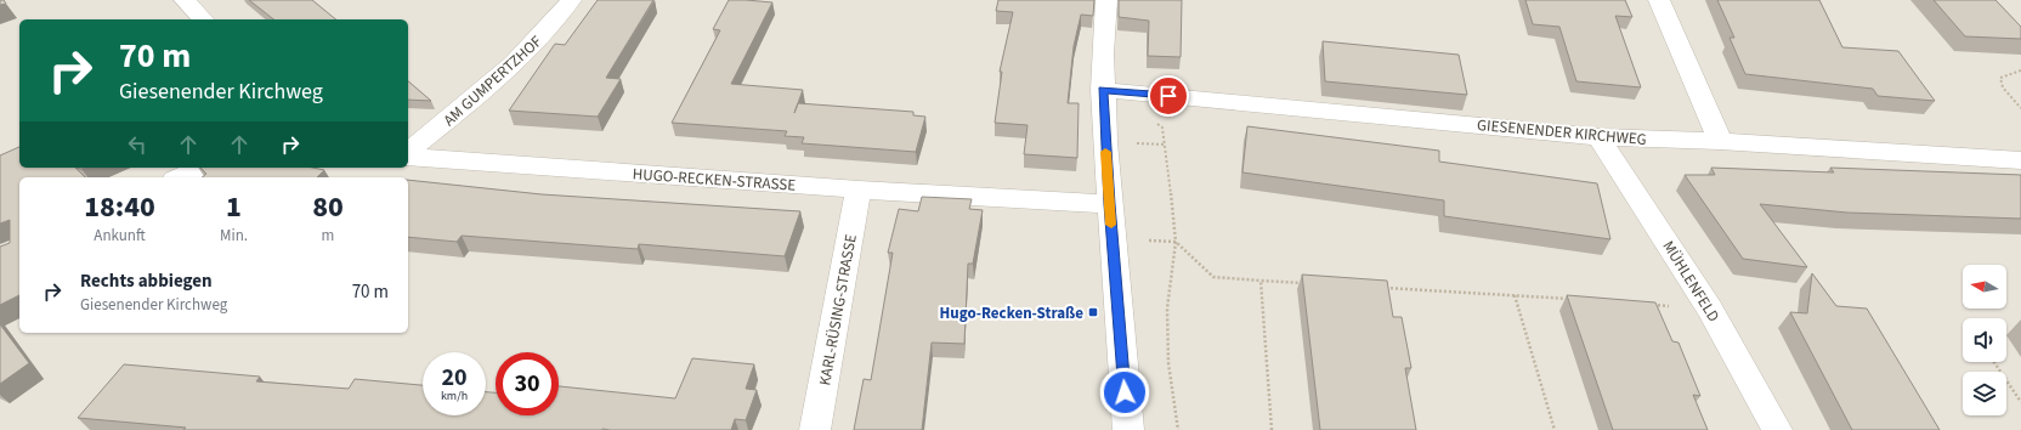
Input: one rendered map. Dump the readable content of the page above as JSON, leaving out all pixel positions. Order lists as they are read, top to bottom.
{
  "streets": {
    "street": [
      "AM GUMPERTZHOF",
      "GIESENENDER KIRCHWEG",
      "HUGO-RECKEN-STRASSE",
      "MÜHLENFELD",
      "KARL-RÜSING-STRASSE"
    ]
  },
  "crossings": [
    ["GIESENENDER KIRCHWEG", "MÜHLENFELD"],
    ["HUGO-RECKEN-STRASSE", "KARL-RÜSING-STRASSE"]
  ],
  "places": {
    "transit": ["Hugo-Recken-Straße"]
  },
  "north": "left",
  "page": {
    "turn": ["70 m", "Giesenender Kirchweg"],
    "eta": [
      "18:40",
      "Ankunft",
      "1",
      "Min.",
      "80",
      "m"
    ],
    "list": [
      {
        "name": "Rechts abbiegen",
        "note": "Giesenender Kirchweg",
        "value": "70 m"
      }
    ],
    "speed": "20 km/h",
    "limit": "30"
  }
}
